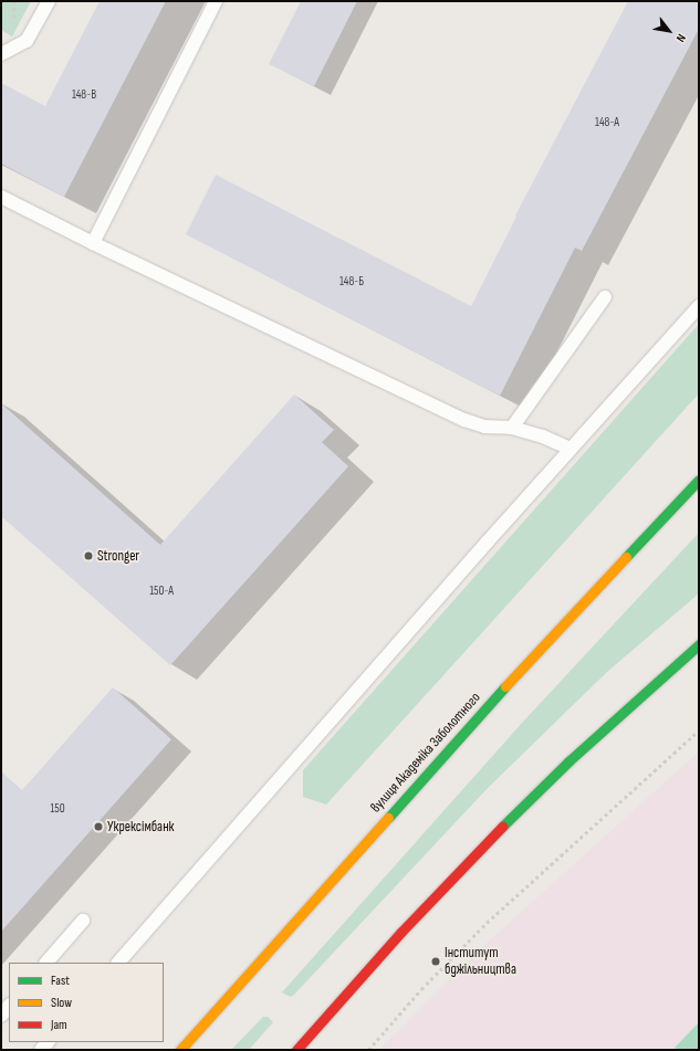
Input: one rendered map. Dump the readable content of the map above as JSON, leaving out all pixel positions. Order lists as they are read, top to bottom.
{
  "streets": {
    "highway": ["вулиця Академіка Заболотного"]
  },
  "places": ["Stronger", "Укрексімбанк", "Інститут бджільництва"],
  "house_numbers": [
    "148-В",
    "148-А",
    "148-Б",
    "150-А",
    "150"
  ],
  "legend": ["Fast", "Slow", "Jam"],
  "north": "bottom right"
}
